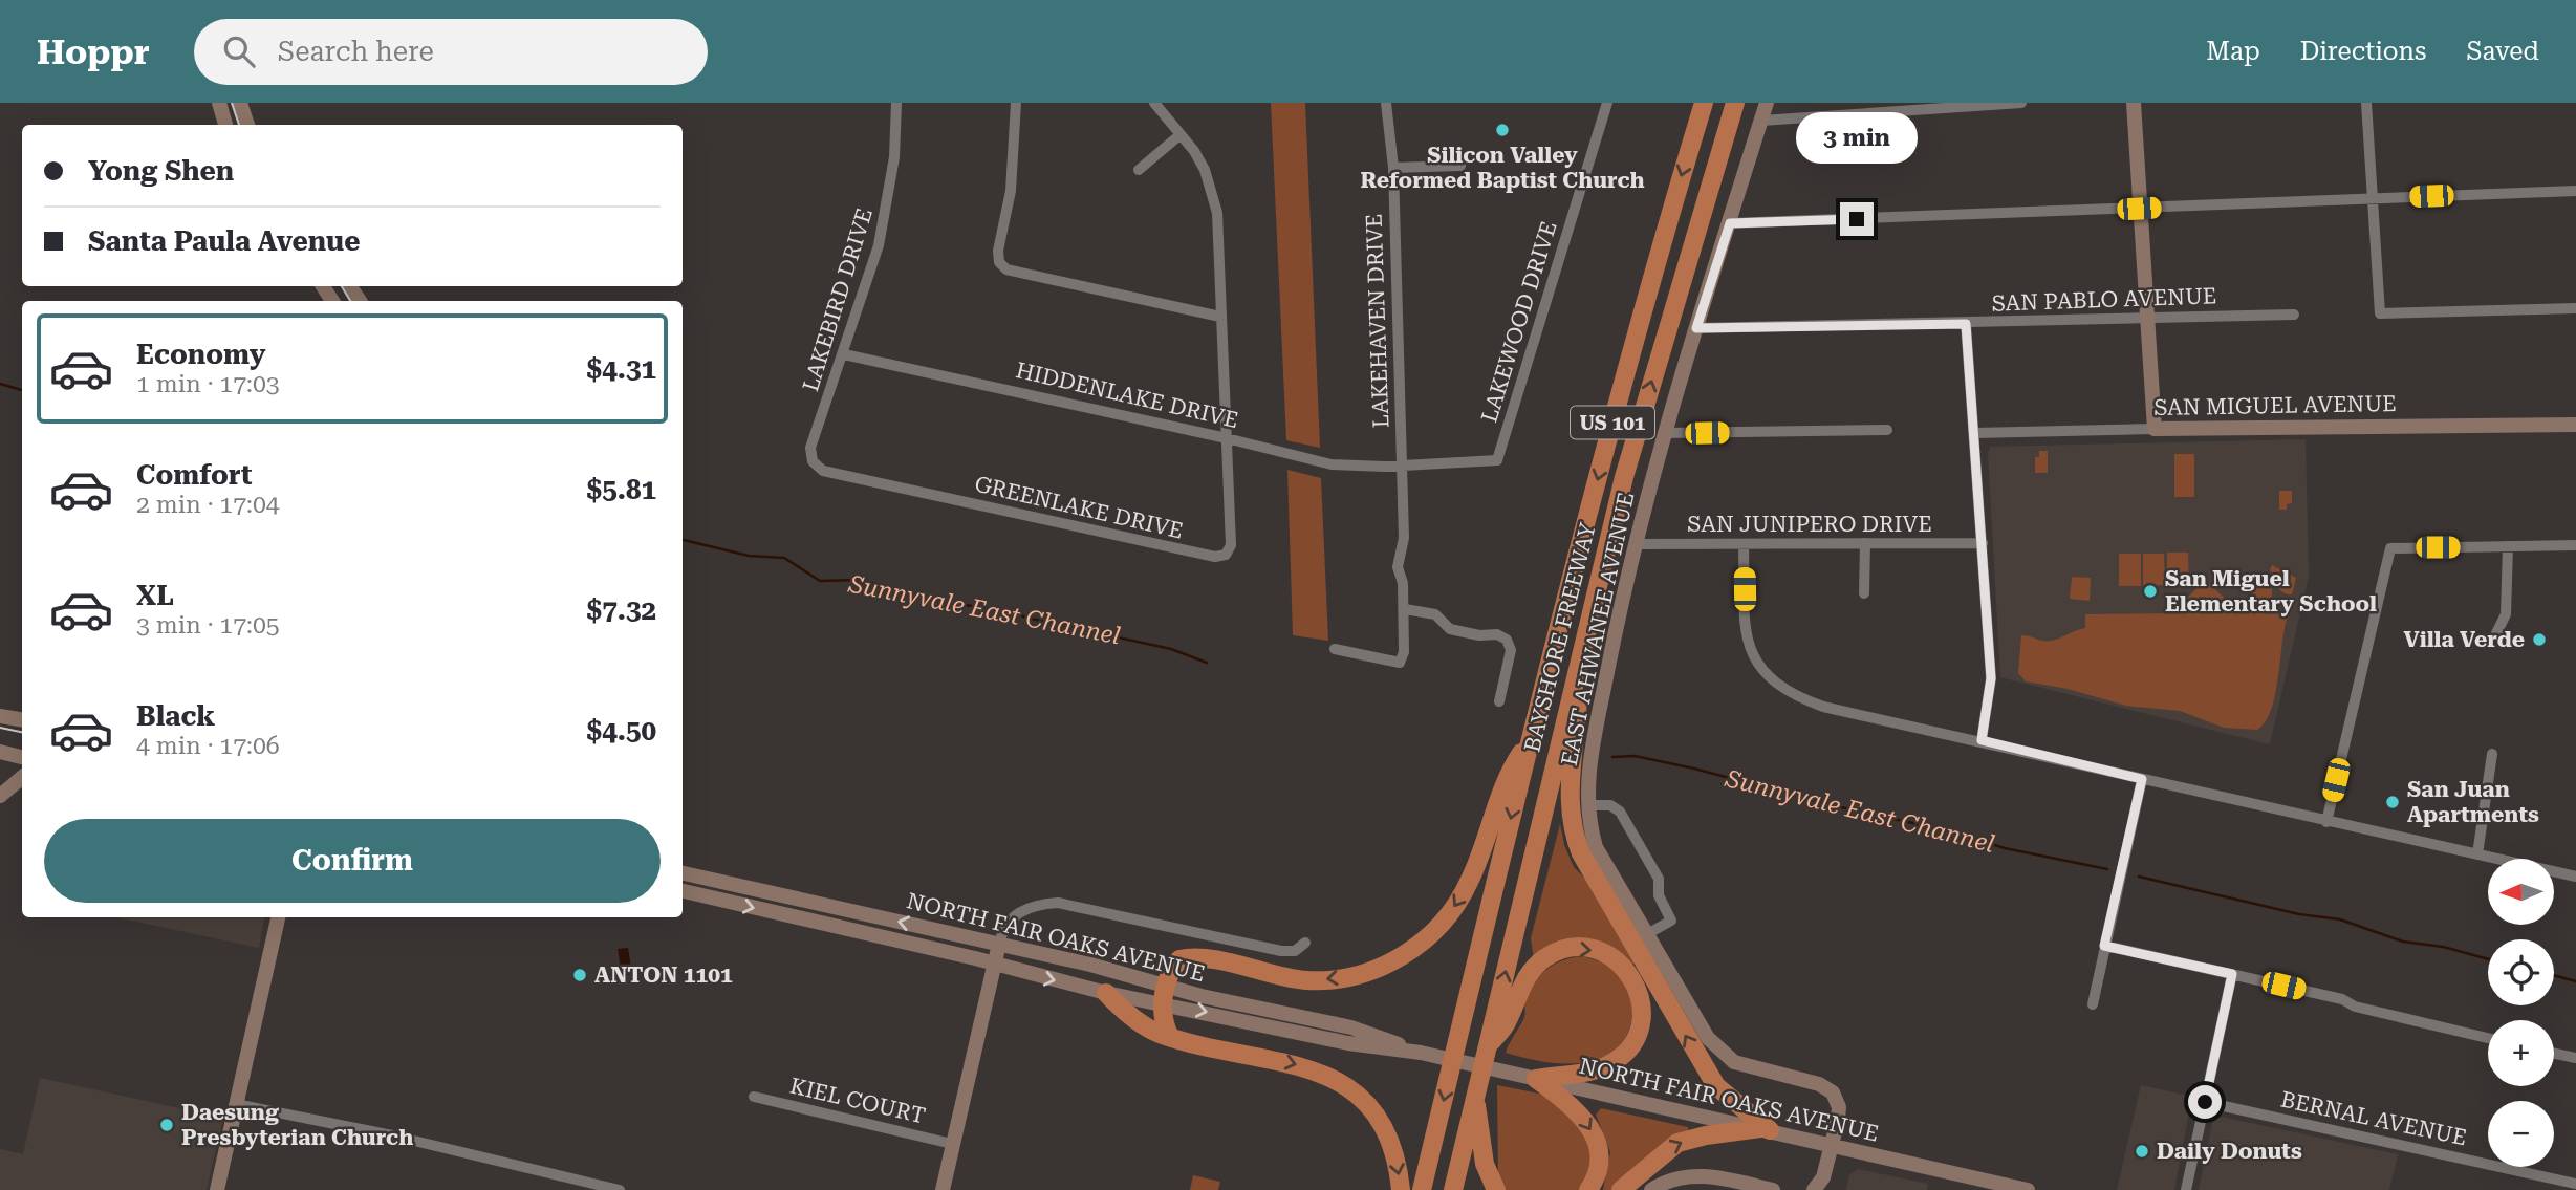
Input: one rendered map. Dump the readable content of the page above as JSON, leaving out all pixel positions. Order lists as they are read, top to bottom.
{
  "streets": {
    "highway": ["US 101", "BAYSHORE FREEWAY"],
    "street": [
      "LAKEBIRD DRIVE",
      "SAN PABLO AVENUE",
      "LAKEHAVEN DRIVE",
      "LAKEWOOD DRIVE",
      "HIDDENLAKE DRIVE",
      "SAN MIGUEL AVENUE",
      "GREENLAKE DRIVE",
      "SAN JUNIPERO DRIVE",
      "EAST AHWANEE AVENUE",
      "NORTH FAIR OAKS AVENUE",
      "KIEL COURT",
      "BERNAL AVENUE"
    ]
  },
  "crossings": [
    ["LAKEBIRD DRIVE", "HIDDENLAKE DRIVE"],
    ["LAKEBIRD DRIVE", "GREENLAKE DRIVE"],
    ["SAN PABLO AVENUE", "EAST AHWANEE AVENUE"],
    ["LAKEHAVEN DRIVE", "LAKEWOOD DRIVE"],
    ["LAKEHAVEN DRIVE", "HIDDENLAKE DRIVE"],
    ["LAKEWOOD DRIVE", "HIDDENLAKE DRIVE"],
    ["HIDDENLAKE DRIVE", "GREENLAKE DRIVE"],
    ["SAN JUNIPERO DRIVE", "EAST AHWANEE AVENUE"],
    ["EAST AHWANEE AVENUE", "NORTH FAIR OAKS AVENUE"]
  ],
  "water": ["Sunnyvale East Channel"],
  "places": [
    "Silicon Valley Reformed Baptist Church",
    "San Miguel Elementary School",
    "Villa Verde",
    "San Juan Apartments",
    "ANTON 1101",
    "Daesung Presbyterian Church",
    "Daily Donuts"
  ],
  "north": "left",
  "page": {
    "header": "Hoppr",
    "search": "Search here",
    "nav": ["Map", "Directions", "Saved"],
    "bubble": "3 min",
    "banner": ["Yong Shen", "Santa Paula Avenue"],
    "list": [
      {
        "name": "Economy",
        "note": "1 min · 17:03",
        "value": "$4.31"
      },
      {
        "name": "Comfort",
        "note": "2 min · 17:04",
        "value": "$5.81"
      },
      {
        "name": "XL",
        "note": "3 min · 17:05",
        "value": "$7.32"
      },
      {
        "name": "Black",
        "note": "4 min · 17:06",
        "value": "$4.50"
      }
    ],
    "buttons": "Confirm",
    "map_buttons": ["+", "−"]
  }
}
